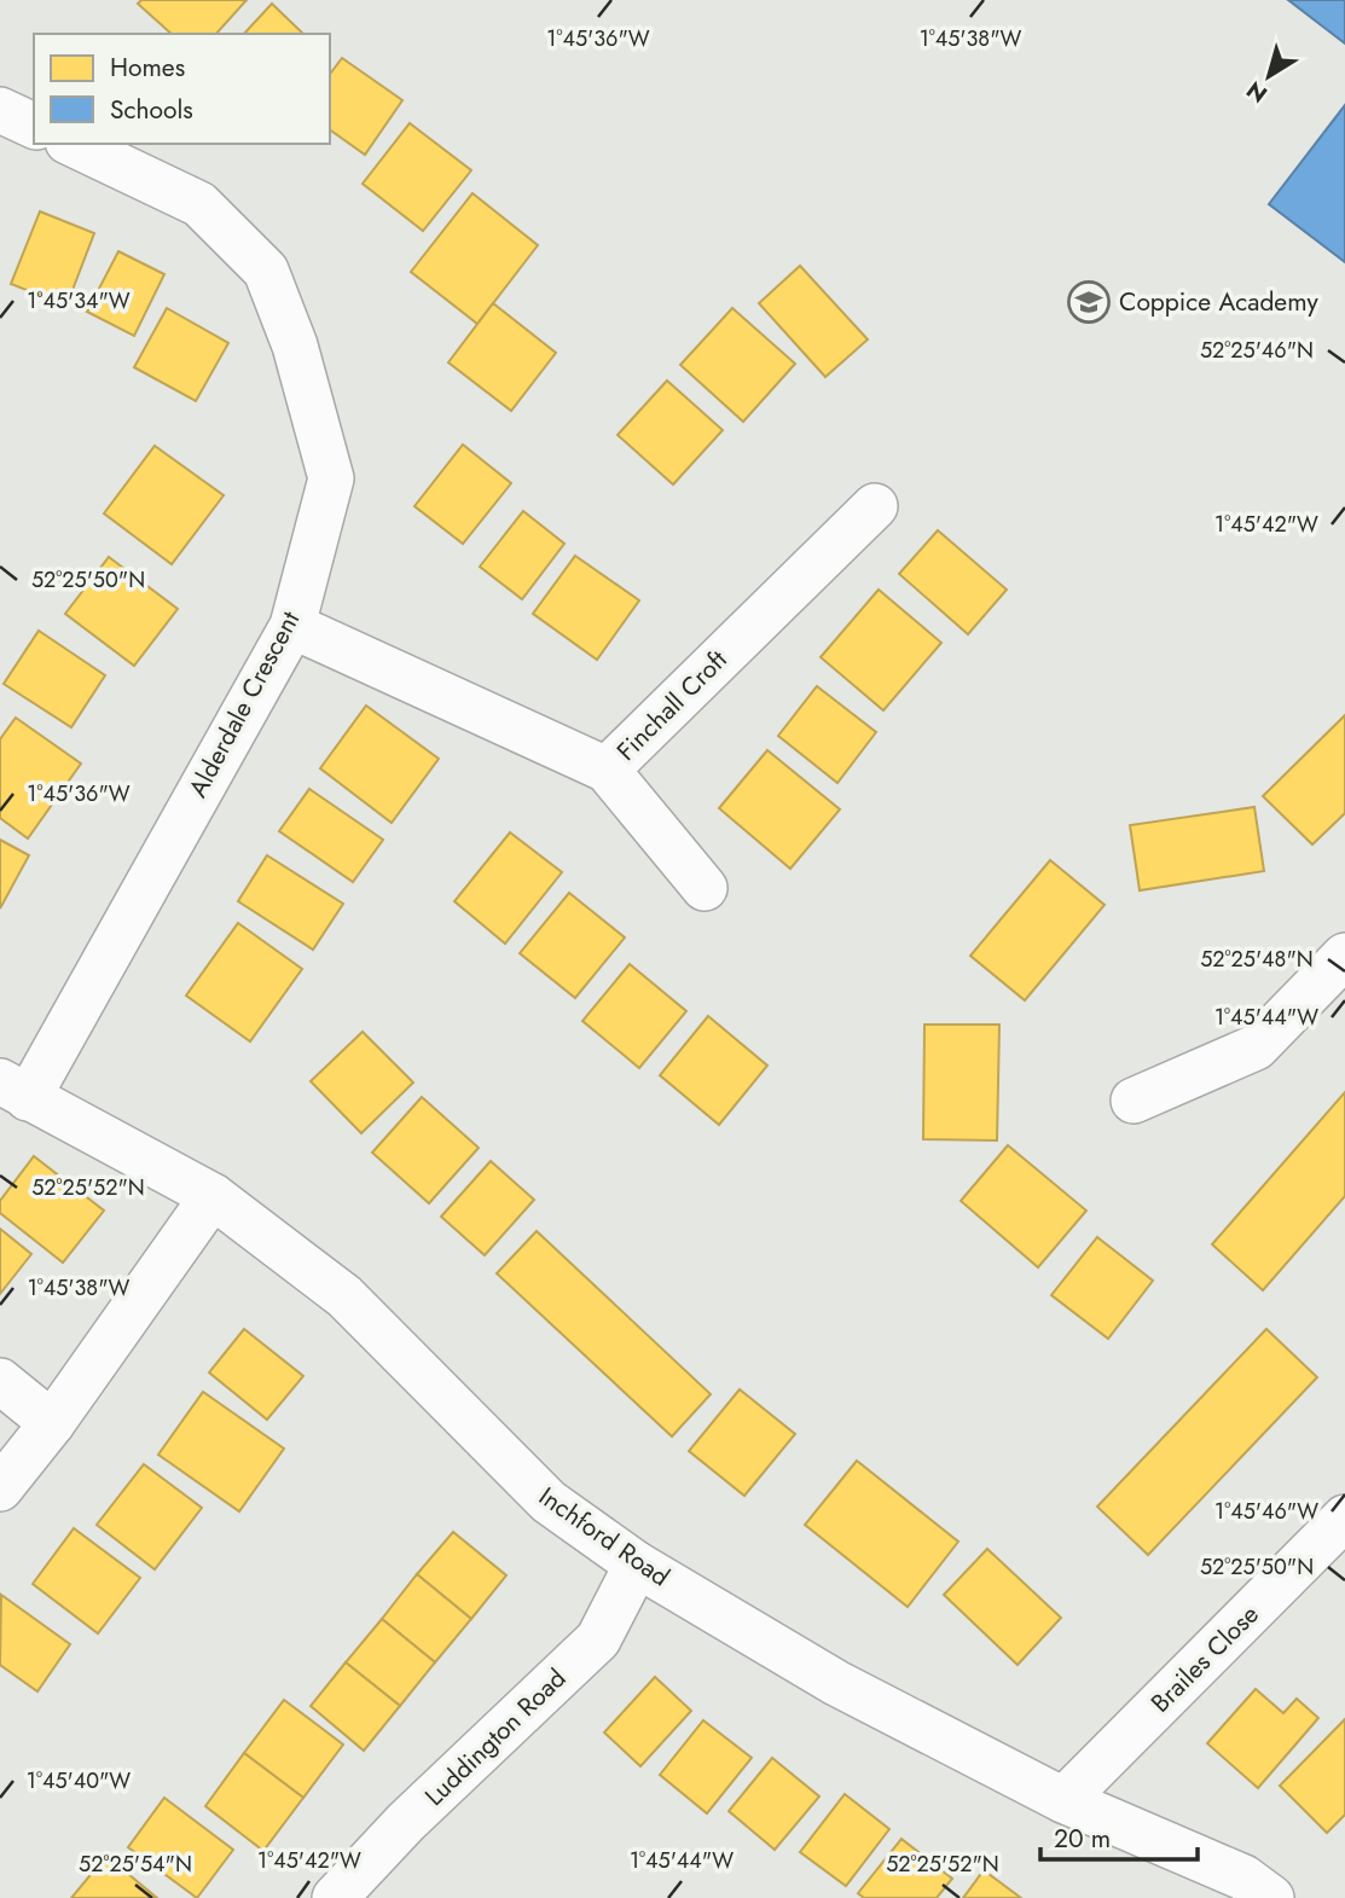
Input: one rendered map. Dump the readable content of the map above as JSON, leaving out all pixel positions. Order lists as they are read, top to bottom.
{
  "streets": {
    "street": [
      "Alderdale Crescent",
      "Finchall Croft",
      "Inchford Road",
      "Brailes Close",
      "Luddington Road"
    ]
  },
  "crossings": [
    ["Alderdale Crescent", "Finchall Croft"],
    ["Alderdale Crescent", "Inchford Road"],
    ["Inchford Road", "Brailes Close"],
    ["Inchford Road", "Luddington Road"]
  ],
  "places": {
    "school or university": ["Coppice Academy"]
  },
  "legend": ["Homes", "Schools"],
  "scale_bar": "20 m",
  "north": "bottom left",
  "coordinates": [
    "1°45'36\"W",
    "1°45'38\"W",
    "1°45'34\"W",
    "52°25'46\"N",
    "1°45'42\"W",
    "52°25'50\"N",
    "52°25'48\"N",
    "1°45'44\"W",
    "52°25'52\"N",
    "1°45'46\"W",
    "1°45'40\"W",
    "52°25'54\"N"
  ]
}
